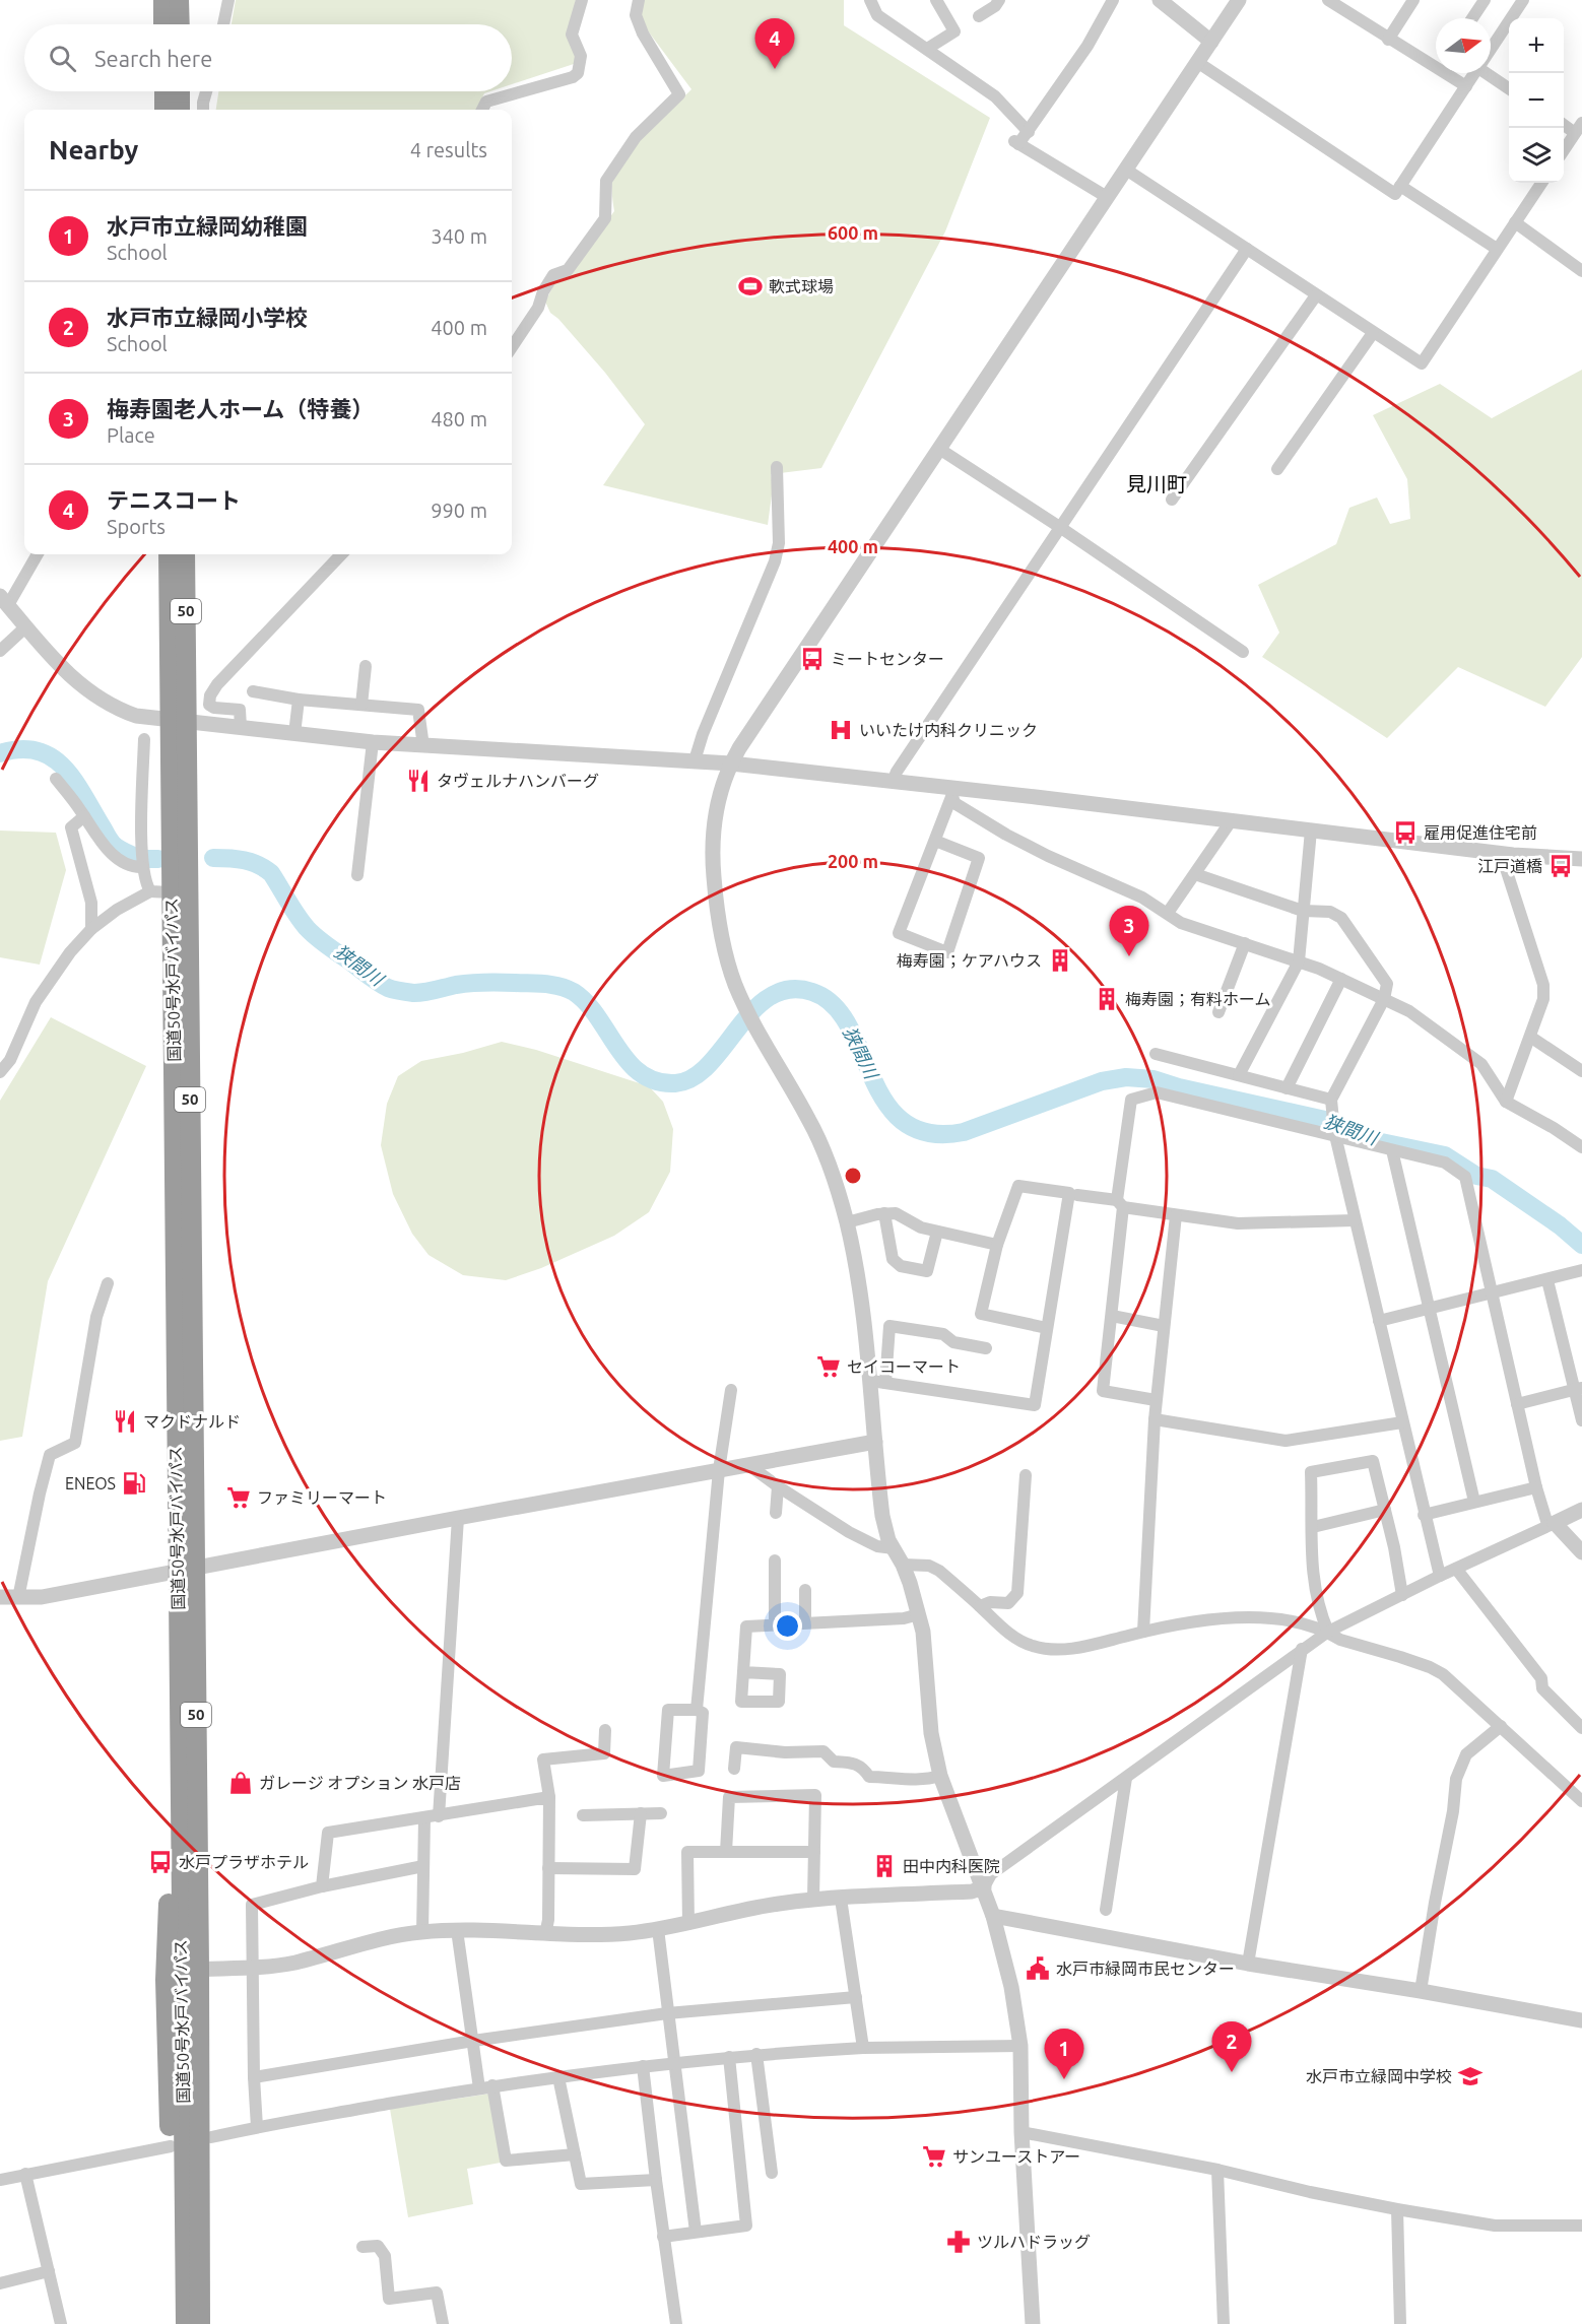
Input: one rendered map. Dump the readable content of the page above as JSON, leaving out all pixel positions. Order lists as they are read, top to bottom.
{
  "streets": {
    "highway": ["50", "国道50号水戸バイパス"]
  },
  "districts": ["見川町"],
  "water": ["狭間川"],
  "places": {
    "sports": ["軟式球場"],
    "bus stop": [
      "ミートセンター",
      "雇用促進住宅前",
      "江戸道橋",
      "水戸プラザホテル"
    ],
    "hospital": ["いいたけ内科クリニック"],
    "restaurant": ["タヴェルナハンバーグ", "マクドナルド"],
    "building": ["梅寿園；ケアハウス", "梅寿園；有料ホーム", "田中内科医院"],
    "supermarket": ["セイコーマート", "ファミリーマート", "サンユーストアー"],
    "fuel station": ["ENEOS"],
    "shop": ["ガレージ オプション 水戸店"],
    "public building": ["水戸市緑岡市民センター"],
    "school or university": ["水戸市立緑岡中学校"],
    "pharmacy": ["ツルハドラッグ"]
  },
  "north": "right",
  "page": {
    "map_buttons": ["+", "−"],
    "pins": [
      "4",
      "3",
      "2",
      "1"
    ],
    "search": "Search here",
    "heading": ["Nearby", "4 results"],
    "list": [
      {
        "mark": "1",
        "name": "水戸市立緑岡幼稚園",
        "note": "School",
        "value": "340 m"
      },
      {
        "mark": "2",
        "name": "水戸市立緑岡小学校",
        "note": "School",
        "value": "400 m"
      },
      {
        "mark": "3",
        "name": "梅寿園老人ホーム（特養）",
        "note": "Place",
        "value": "480 m"
      },
      {
        "mark": "4",
        "name": "テニスコート",
        "note": "Sports",
        "value": "990 m"
      }
    ]
  },
  "rings": ["600 m", "400 m", "200 m"]
}
